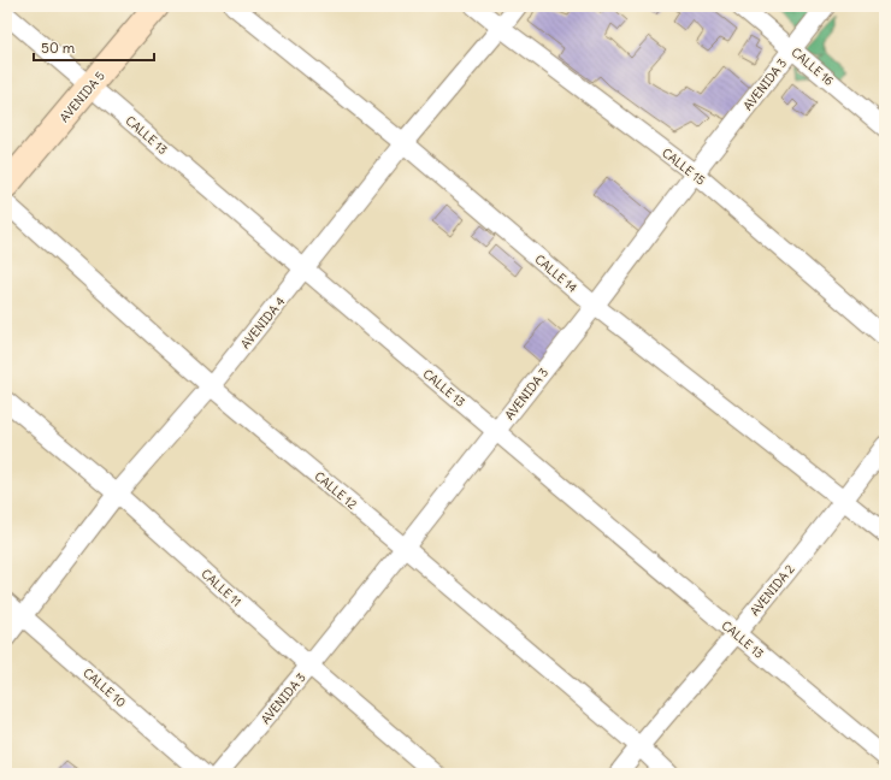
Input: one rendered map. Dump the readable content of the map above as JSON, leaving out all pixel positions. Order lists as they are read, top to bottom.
{
  "streets": {
    "street": [
      "CALLE 16",
      "AVENIDA 3",
      "AVENIDA 5",
      "CALLE 13",
      "CALLE 15",
      "CALLE 14",
      "AVENIDA 4",
      "CALLE 12",
      "CALLE 11",
      "AVENIDA 2",
      "CALLE 10"
    ]
  },
  "crossings": [
    ["CALLE 16", "AVENIDA 3"],
    ["AVENIDA 3", "CALLE 13"],
    ["AVENIDA 3", "CALLE 15"],
    ["AVENIDA 3", "CALLE 14"],
    ["AVENIDA 3", "CALLE 12"],
    ["AVENIDA 3", "CALLE 11"],
    ["AVENIDA 5", "CALLE 13"],
    ["CALLE 13", "AVENIDA 4"],
    ["CALLE 13", "AVENIDA 2"],
    ["CALLE 15", "AVENIDA 4"],
    ["CALLE 14", "AVENIDA 4"],
    ["CALLE 14", "AVENIDA 2"],
    ["AVENIDA 4", "CALLE 12"],
    ["AVENIDA 4", "CALLE 11"],
    ["AVENIDA 4", "CALLE 10"],
    ["CALLE 12", "AVENIDA 2"]
  ],
  "scale_bar": "50 m"
}
